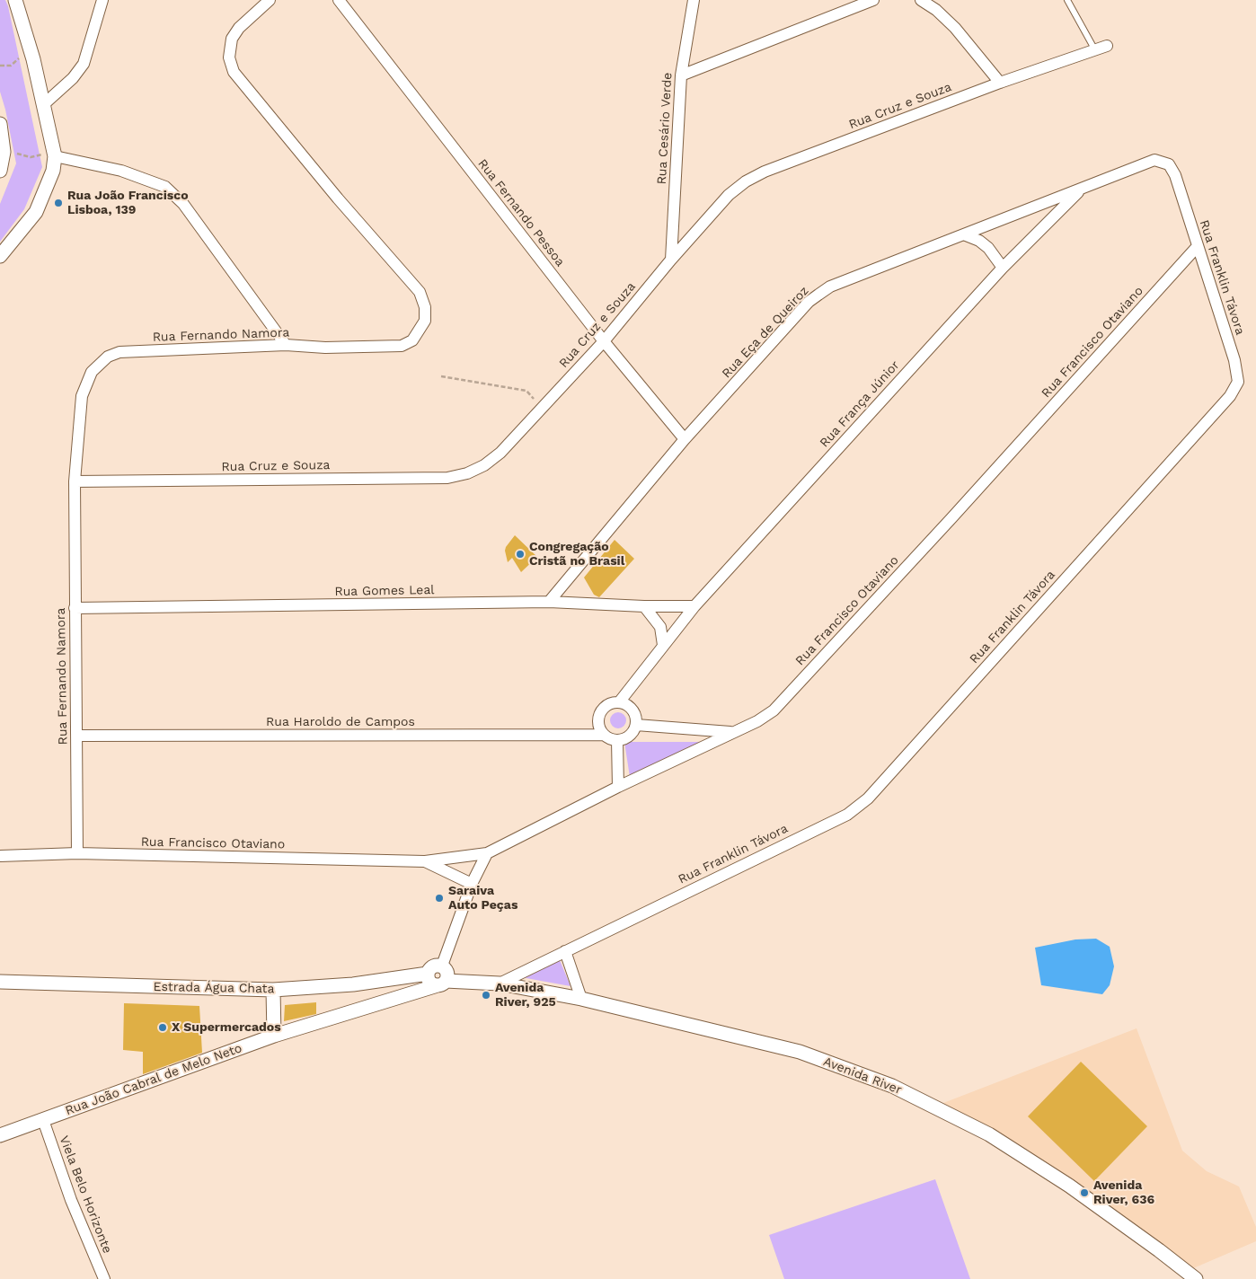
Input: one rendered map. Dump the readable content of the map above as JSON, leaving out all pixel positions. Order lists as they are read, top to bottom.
{
  "streets": {
    "street": [
      "Rua Cruz e Souza",
      "Rua Cesário Verde",
      "Rua Fernando Pessoa",
      "Rua Franklin Távora",
      "Rua Eça de Queiroz",
      "Rua Fernando Namora",
      "Rua Francisco Otaviano",
      "Rua França Júnior",
      "Rua Gomes Leal",
      "Rua Haroldo de Campos",
      "Estrada Água Chata",
      "Avenida River",
      "Rua João Cabral de Melo Neto",
      "Viela Belo Horizonte"
    ]
  },
  "crossings": [
    ["Rua Cruz e Souza", "Rua Cesário Verde"],
    ["Rua Cruz e Souza", "Rua Fernando Pessoa"],
    ["Rua Cruz e Souza", "Rua Fernando Namora"],
    ["Rua Fernando Pessoa", "Rua Eça de Queiroz"],
    ["Rua Franklin Távora", "Rua Eça de Queiroz"],
    ["Rua Franklin Távora", "Rua Francisco Otaviano"],
    ["Rua Franklin Távora", "Avenida River"],
    ["Rua Eça de Queiroz", "Rua França Júnior"],
    ["Rua Eça de Queiroz", "Rua Gomes Leal"],
    ["Rua Fernando Namora", "Rua Francisco Otaviano"],
    ["Rua Fernando Namora", "Rua Gomes Leal"],
    ["Rua Fernando Namora", "Rua Haroldo de Campos"],
    ["Rua França Júnior", "Rua Gomes Leal"],
    ["Rua França Júnior", "Rua Haroldo de Campos"],
    ["Estrada Água Chata", "Avenida River"],
    ["Estrada Água Chata", "Rua João Cabral de Melo Neto"],
    ["Avenida River", "Rua João Cabral de Melo Neto"],
    ["Rua João Cabral de Melo Neto", "Viela Belo Horizonte"]
  ],
  "places": [
    "Rua João Francisco Lisboa, 139",
    "Congregação Cristã no Brasil",
    "Saraiva Auto Peças",
    "Avenida River, 925",
    "X Supermercados",
    "Avenida River, 636"
  ]
}
